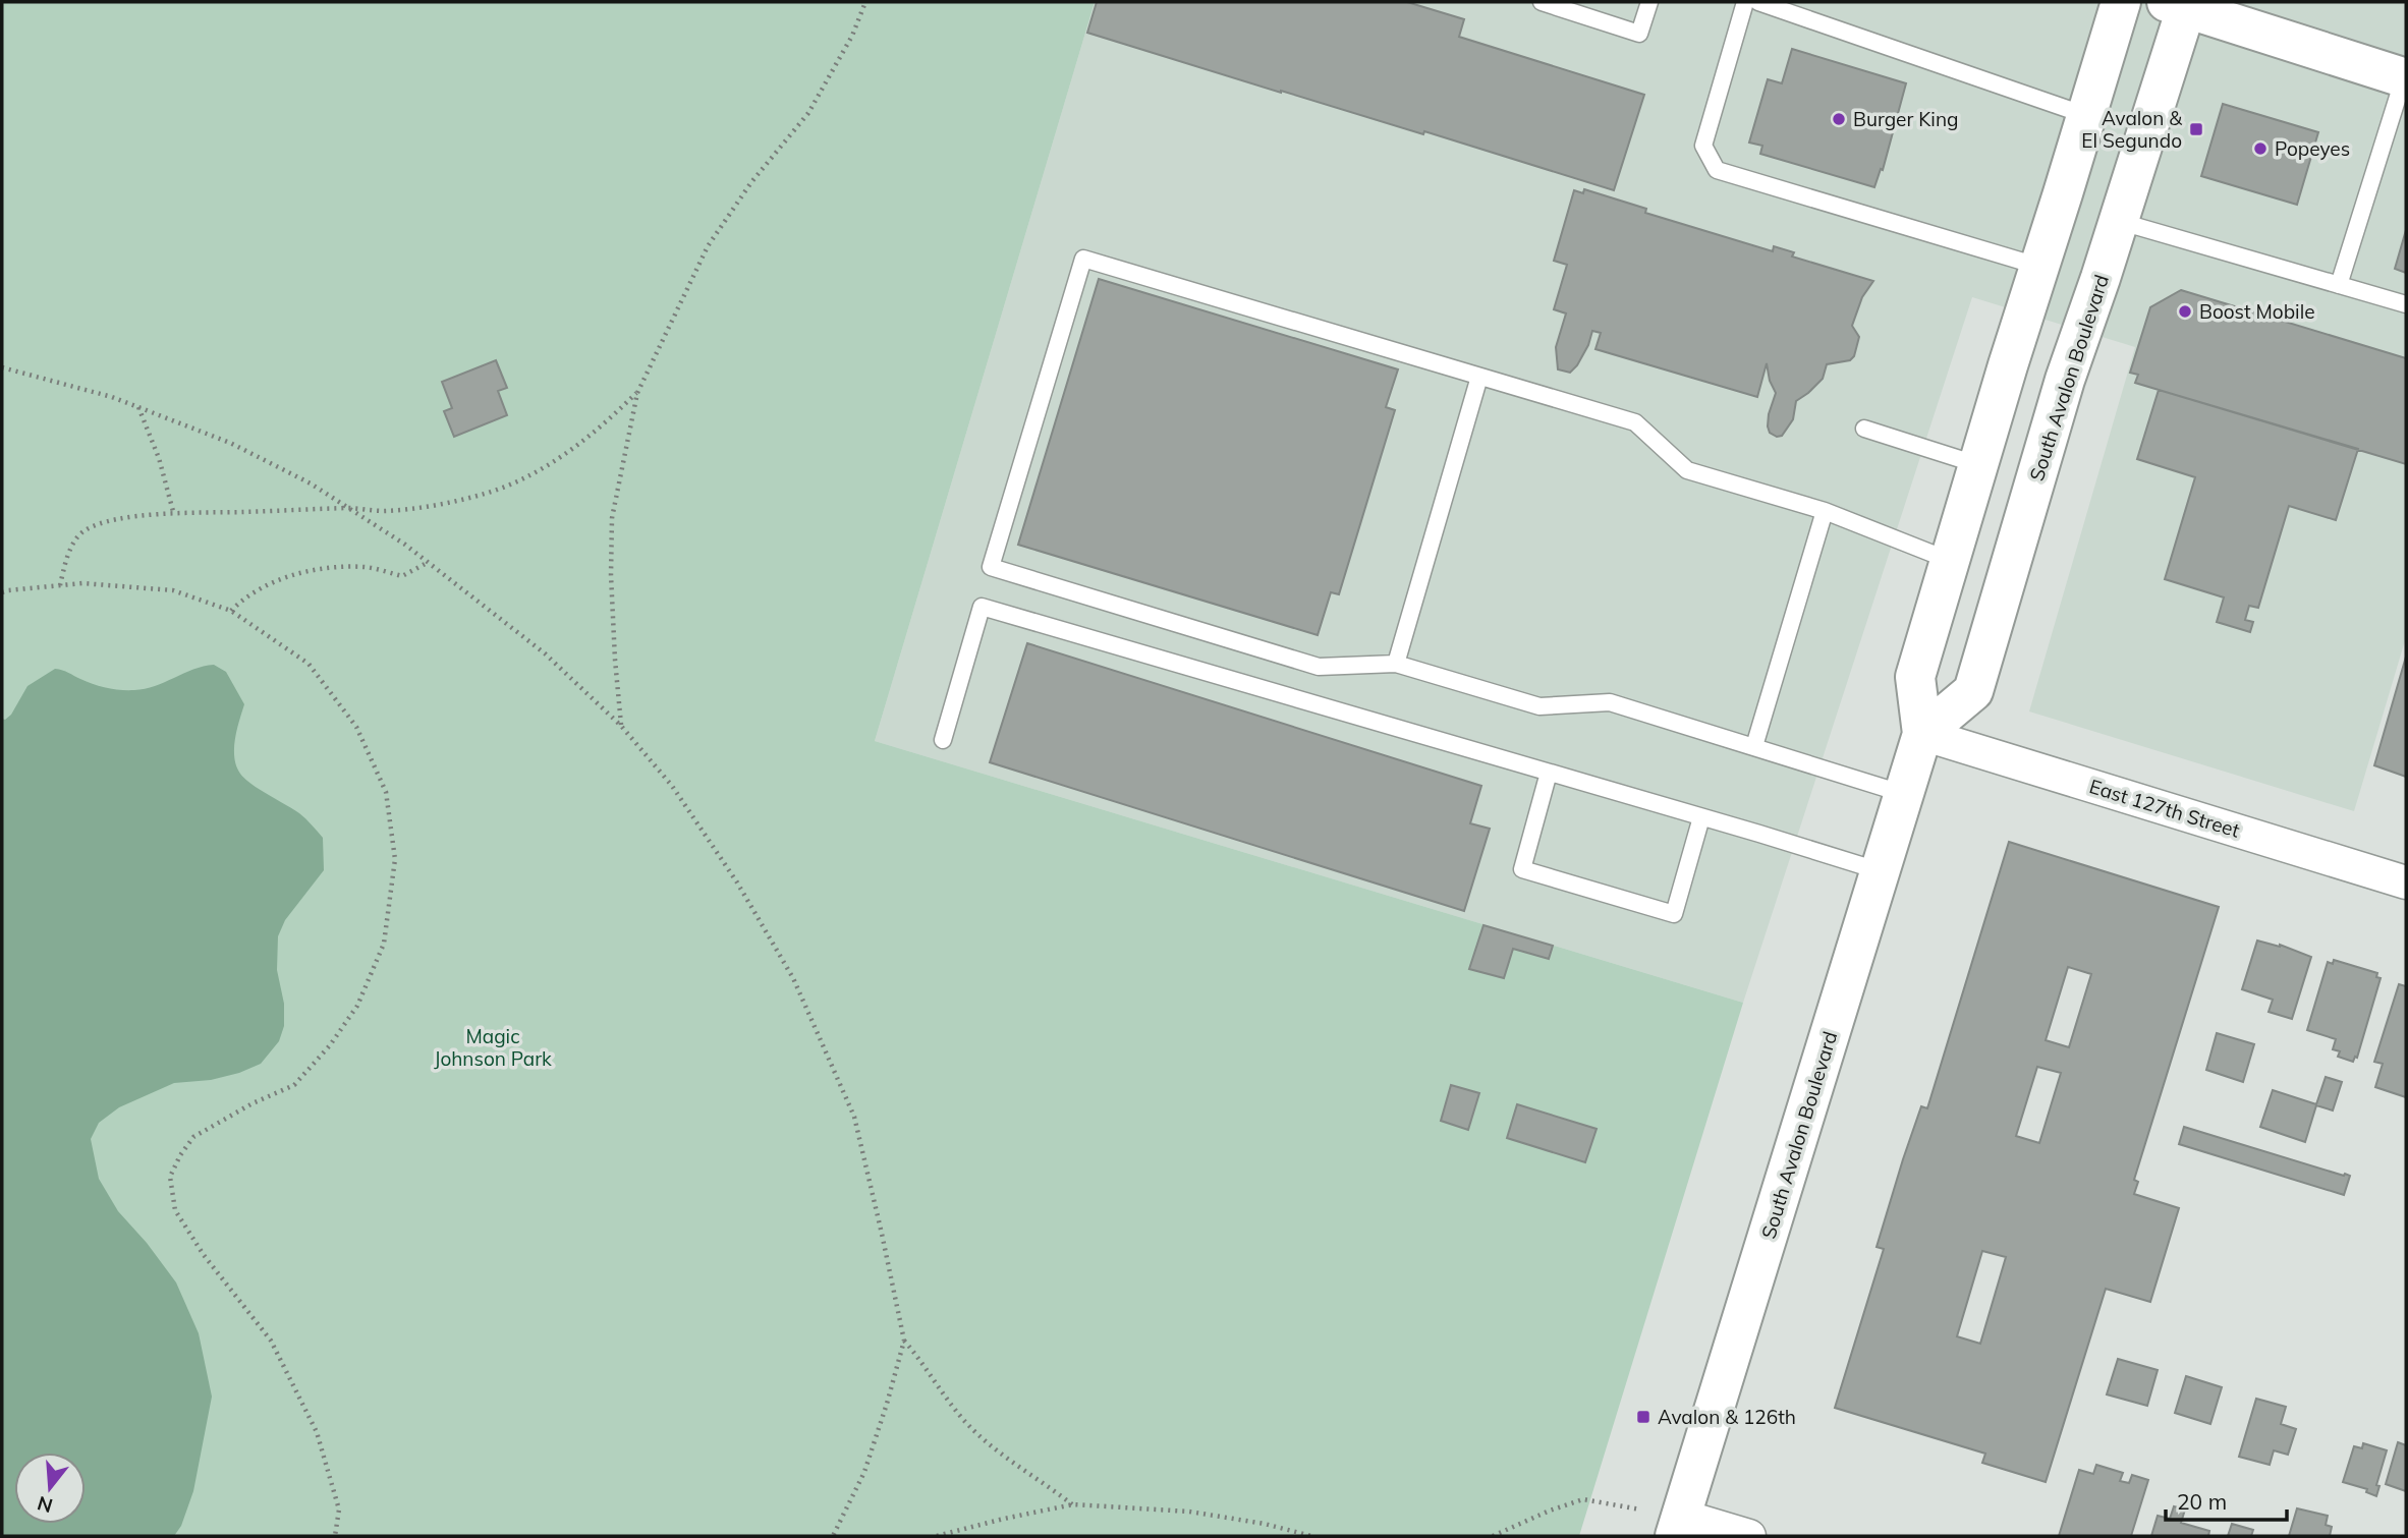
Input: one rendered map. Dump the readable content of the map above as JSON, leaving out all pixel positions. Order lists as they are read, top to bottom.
{
  "streets": {
    "main road": ["South Avalon Boulevard"],
    "street": ["East 127th Street"]
  },
  "crossings": [
    ["South Avalon Boulevard", "East 127th Street"]
  ],
  "parks": ["Magic Johnson Park"],
  "places": {
    "other": ["Burger King", "Popeyes", "Boost Mobile"],
    "transit": ["Avalon & El Segundo", "Avalon & 126th"]
  },
  "scale_bar": "20 m",
  "north": "bottom"
}
